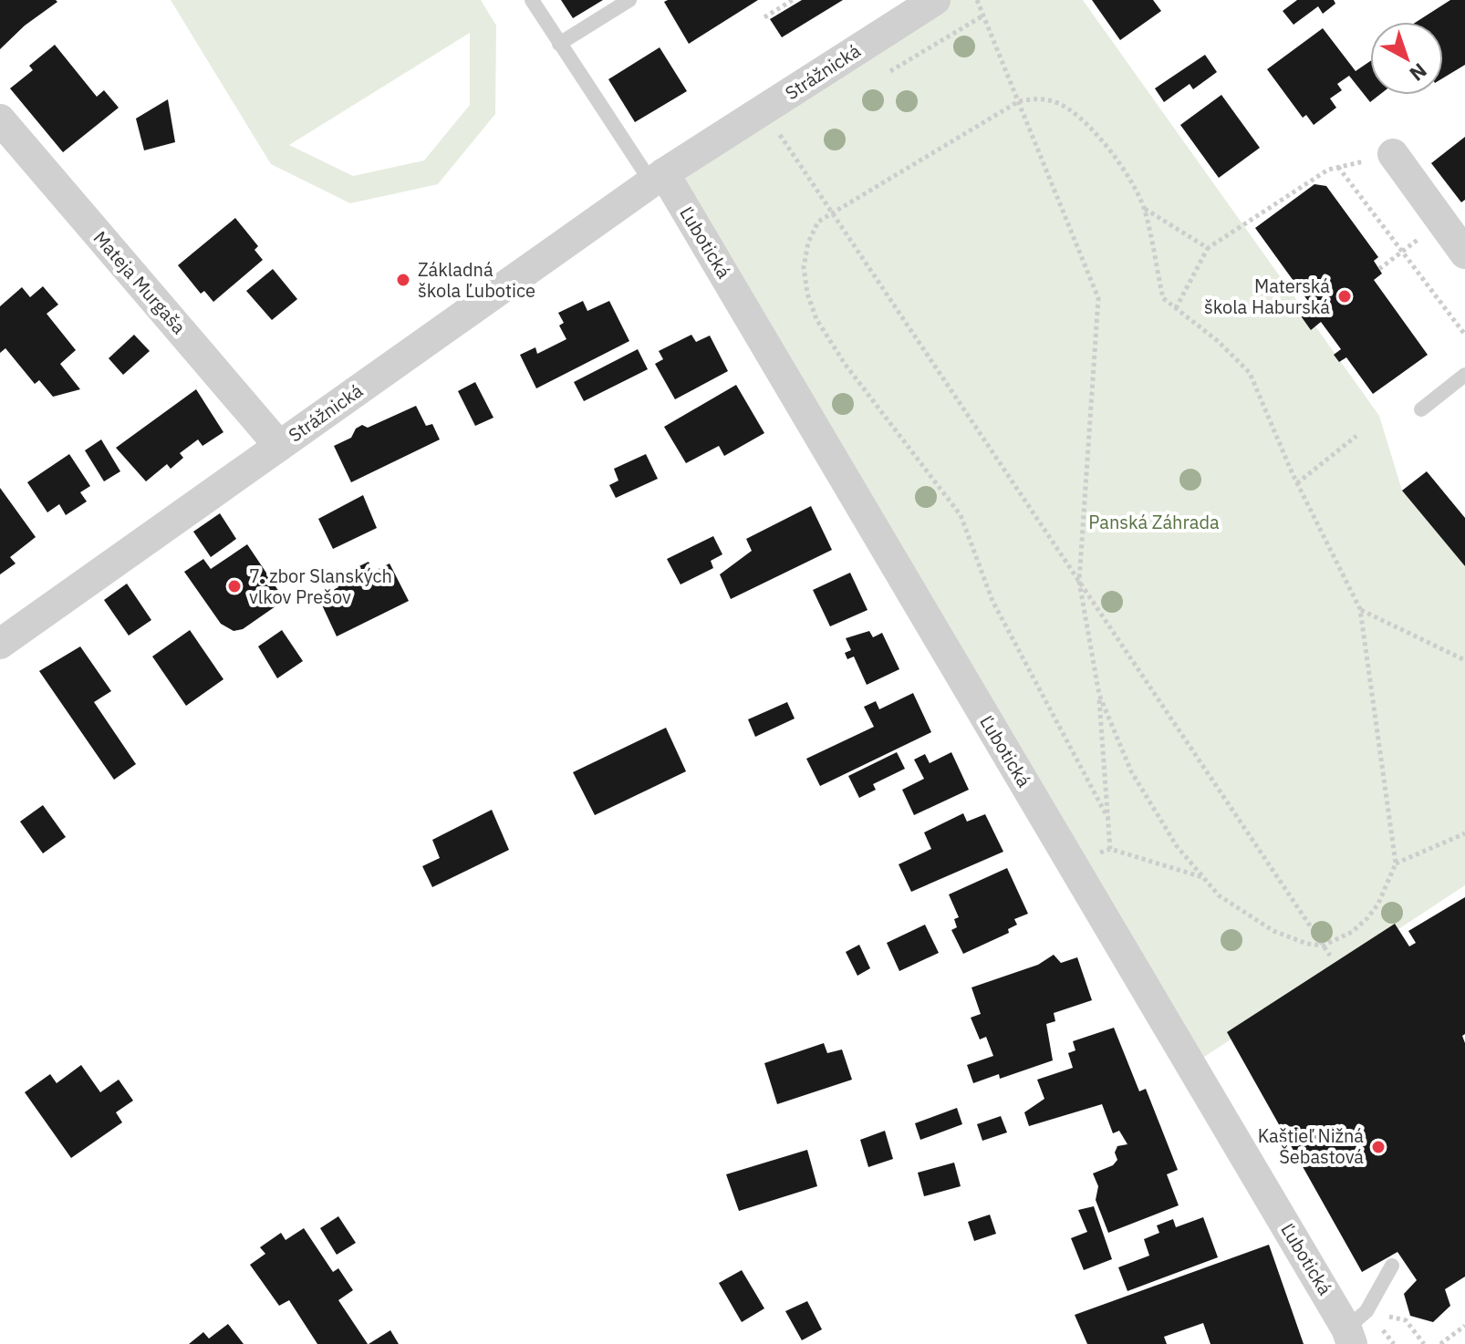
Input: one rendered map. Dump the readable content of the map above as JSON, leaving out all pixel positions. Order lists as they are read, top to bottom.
{
  "streets": {
    "street": ["Strážnická", "Ľubotická", "Mateja Murgaša"]
  },
  "crossings": [
    ["Strážnická", "Ľubotická"],
    ["Strážnická", "Mateja Murgaša"]
  ],
  "parks": ["Panská Záhrada"],
  "places": [
    "Základná škola Ľubotice",
    "Materská škola Haburská",
    "7. zbor Slanských vlkov Prešov",
    "Kaštieľ Nižná Šebastová"
  ],
  "north": "bottom right"
}
